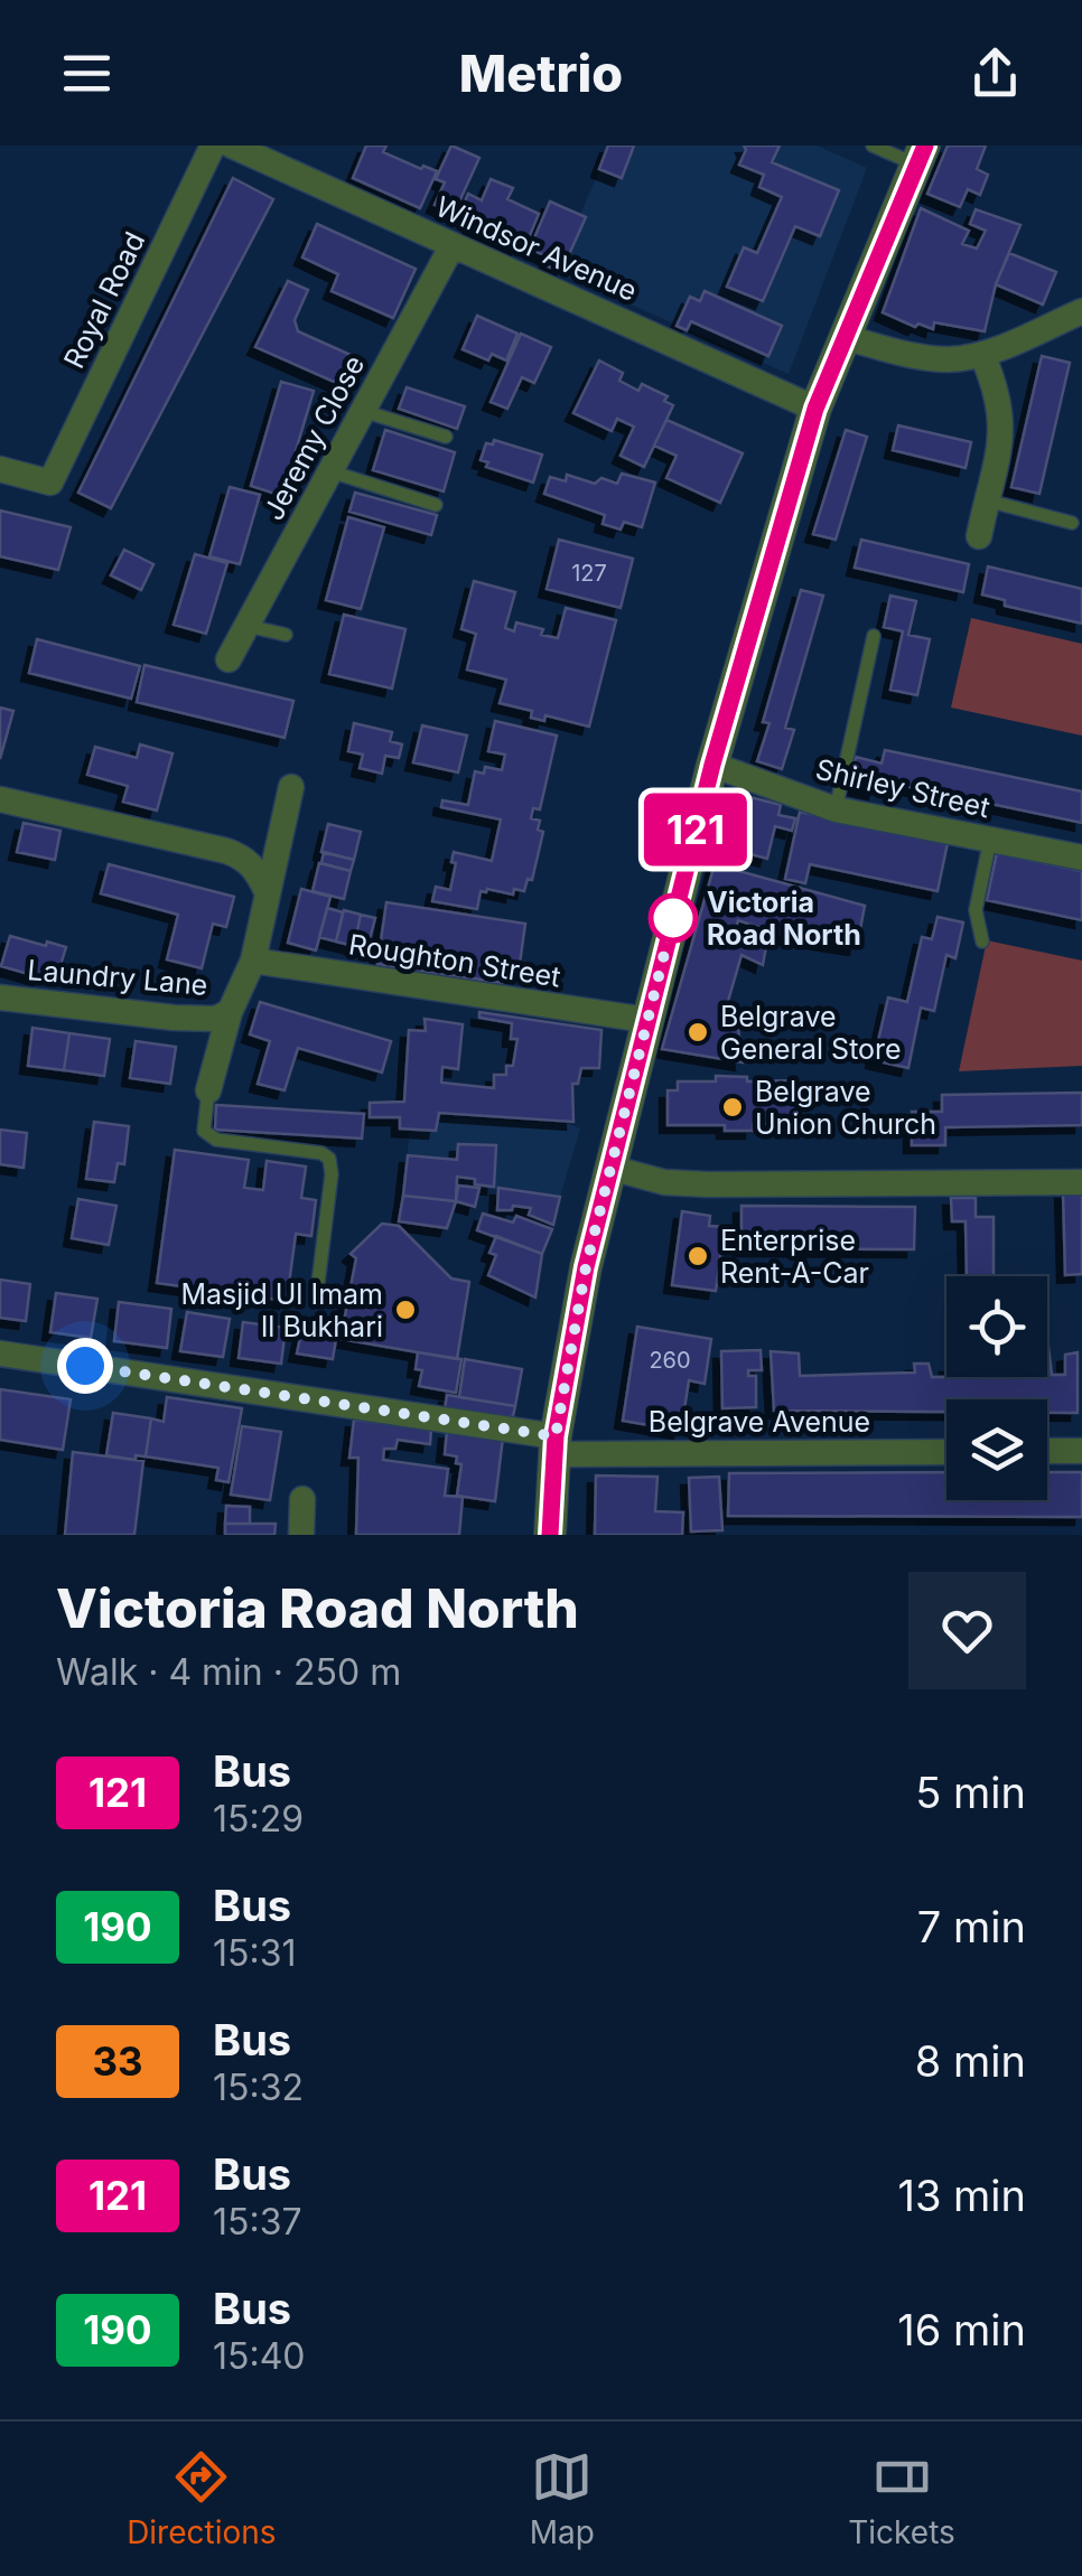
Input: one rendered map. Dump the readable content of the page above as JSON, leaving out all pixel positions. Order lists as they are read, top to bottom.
{
  "streets": {
    "street": [
      "Windsor Avenue",
      "Royal Road",
      "Jeremy Close",
      "Shirley Street",
      "Roughton Street",
      "Laundry Lane",
      "Belgrave Avenue"
    ]
  },
  "crossings": [
    ["Windsor Avenue", "Jeremy Close"]
  ],
  "places": [
    "Victoria Road North",
    "Belgrave General Store",
    "Belgrave Union Church",
    "Enterprise Rent-A-Car",
    "Masjid Ul Imam Il Bukhari"
  ],
  "lines": ["bus line 121"],
  "house_numbers": ["127", "260"],
  "page": {
    "header": "Metrio",
    "on_map": "121",
    "heading": ["Victoria Road North", "Walk · 4 min · 250 m"],
    "list": [
      {
        "mark": "121",
        "name": "Bus",
        "note": "15:29",
        "value": "5 min"
      },
      {
        "mark": "190",
        "name": "Bus",
        "note": "15:31",
        "value": "7 min"
      },
      {
        "mark": "33",
        "name": "Bus",
        "note": "15:32",
        "value": "8 min"
      },
      {
        "mark": "121",
        "name": "Bus",
        "note": "15:37",
        "value": "13 min"
      },
      {
        "mark": "190",
        "name": "Bus",
        "note": "15:40",
        "value": "16 min"
      }
    ],
    "tabs": ["Directions", "Map", "Tickets"]
  }
}
